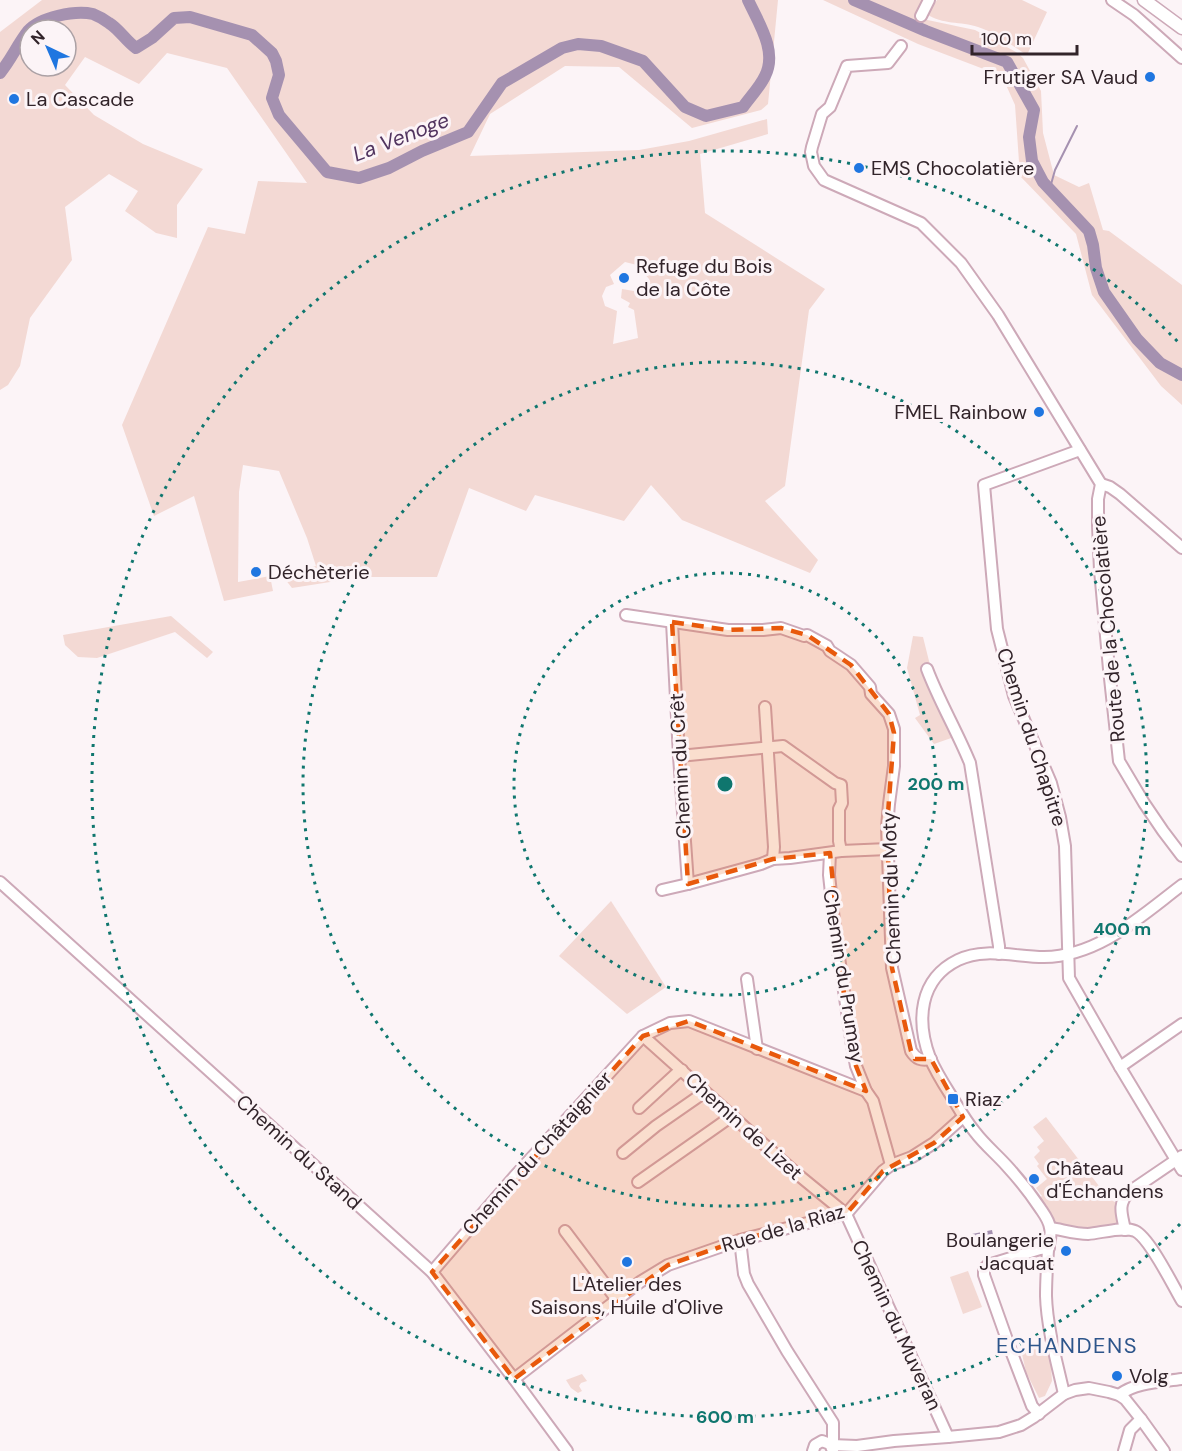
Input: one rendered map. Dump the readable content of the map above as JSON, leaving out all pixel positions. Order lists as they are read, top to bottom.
{
  "streets": {
    "street": [
      "Route de la Chocolatière",
      "Chemin du Chapitre",
      "Chemin du Crêt",
      "Chemin du Moty",
      "Chemin du Prumay",
      "Chemin de Lizet",
      "Chemin du Stand",
      "Chemin du Châtaignier",
      "Rue de la Riaz",
      "Chemin du Muveran"
    ]
  },
  "crossings": [
    ["Chemin du Crêt", "Chemin du Moty"],
    ["Chemin du Prumay", "Rue de la Riaz"],
    ["Chemin de Lizet", "Chemin du Châtaignier"],
    ["Chemin de Lizet", "Rue de la Riaz"],
    ["Chemin de Lizet", "Chemin du Muveran"],
    ["Chemin du Stand", "Chemin du Châtaignier"],
    ["Chemin du Stand", "Rue de la Riaz"],
    ["Rue de la Riaz", "Chemin du Muveran"]
  ],
  "districts": ["ECHANDENS"],
  "water": ["La Venoge"],
  "places": {
    "other": [
      "Frutiger SA Vaud",
      "La Cascade",
      "EMS Chocolatière",
      "Refuge du Bois de la Côte",
      "FMEL Rainbow",
      "Déchèterie",
      "Château d'Échandens",
      "Boulangerie Jacquat",
      "L'Atelier des Saisons, Huile d'Olive",
      "Volg"
    ],
    "transit": ["Riaz"]
  },
  "scale_bar": "100 m",
  "north": "top left",
  "rings": ["200 m", "400 m", "600 m"]
}
